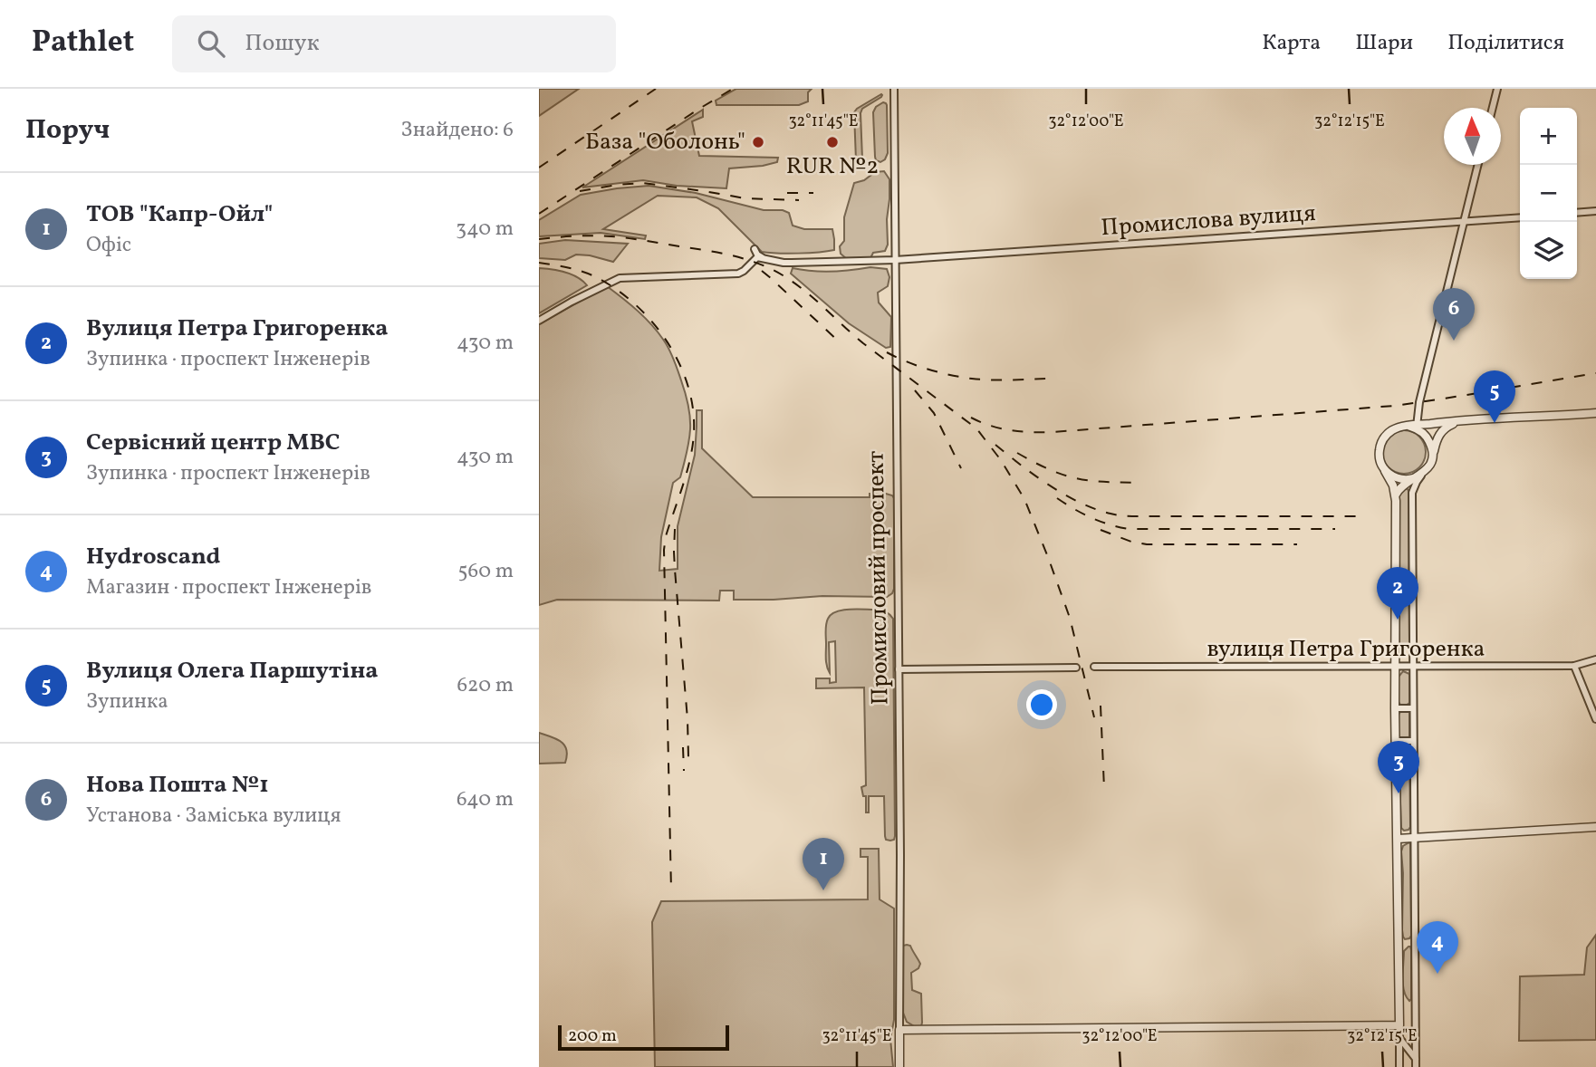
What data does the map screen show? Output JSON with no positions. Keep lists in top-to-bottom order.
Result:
{
  "streets": {
    "street": ["Промислова вулиця", "Промисловий проспект", "вулиця Петра Григоренка"]
  },
  "crossings": [
    ["Промислова вулиця", "Промисловий проспект"]
  ],
  "places": ["База \"Оболонь\"", "RUR №2"],
  "scale_bar": "200 m",
  "north": "top",
  "page": {
    "header": "Pathlet",
    "search": "Пошук",
    "nav": ["Карта", "Шари", "Поділитися"],
    "heading": ["Поруч", "Знайдено: 6"],
    "map_buttons": ["+", "−"],
    "list": [
      {
        "mark": "1",
        "name": "ТОВ \"Капр-Ойл\"",
        "note": "Офіс",
        "value": "340 m"
      },
      {
        "mark": "2",
        "name": "Вулиця Петра Григоренка",
        "note": "Зупинка · проспект Інженерів",
        "value": "430 m"
      },
      {
        "mark": "3",
        "name": "Сервісний центр МВС",
        "note": "Зупинка · проспект Інженерів",
        "value": "430 m"
      },
      {
        "mark": "4",
        "name": "Hydroscand",
        "note": "Магазин · проспект Інженерів",
        "value": "560 m"
      },
      {
        "mark": "5",
        "name": "Вулиця Олега Паршутіна",
        "note": "Зупинка",
        "value": "620 m"
      },
      {
        "mark": "6",
        "name": "Нова Пошта №1",
        "note": "Установа · Заміська вулиця",
        "value": "640 m"
      }
    ],
    "pins": [
      "6",
      "5",
      "2",
      "3",
      "1",
      "4"
    ],
    "scale": "200 m"
  },
  "coordinates": ["32°11'45\"E", "32°12'00\"E", "32°12'15\"E"]
}
